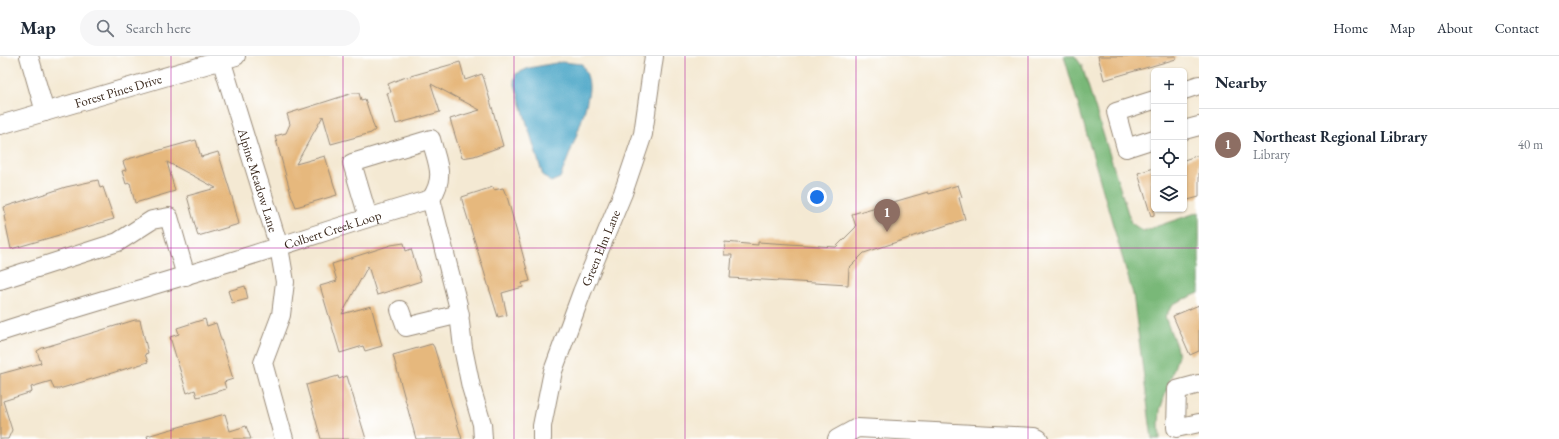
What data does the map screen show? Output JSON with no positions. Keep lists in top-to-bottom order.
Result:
{
  "streets": {
    "street": [
      "Forest Pines Drive",
      "Alpine Meadow Lane",
      "Colbert Creek Loop",
      "Green Elm Lane"
    ]
  },
  "crossings": [
    ["Forest Pines Drive", "Alpine Meadow Lane"],
    ["Alpine Meadow Lane", "Colbert Creek Loop"]
  ],
  "page": {
    "header": "Map",
    "search": "Search here",
    "nav": [
      "Home",
      "Map",
      "About",
      "Contact"
    ],
    "heading": "Nearby",
    "map_buttons": ["+", "−"],
    "list": [
      {
        "mark": "1",
        "name": "Northeast Regional Library",
        "note": "Library",
        "value": "40 m"
      }
    ],
    "pins": "1"
  }
}
